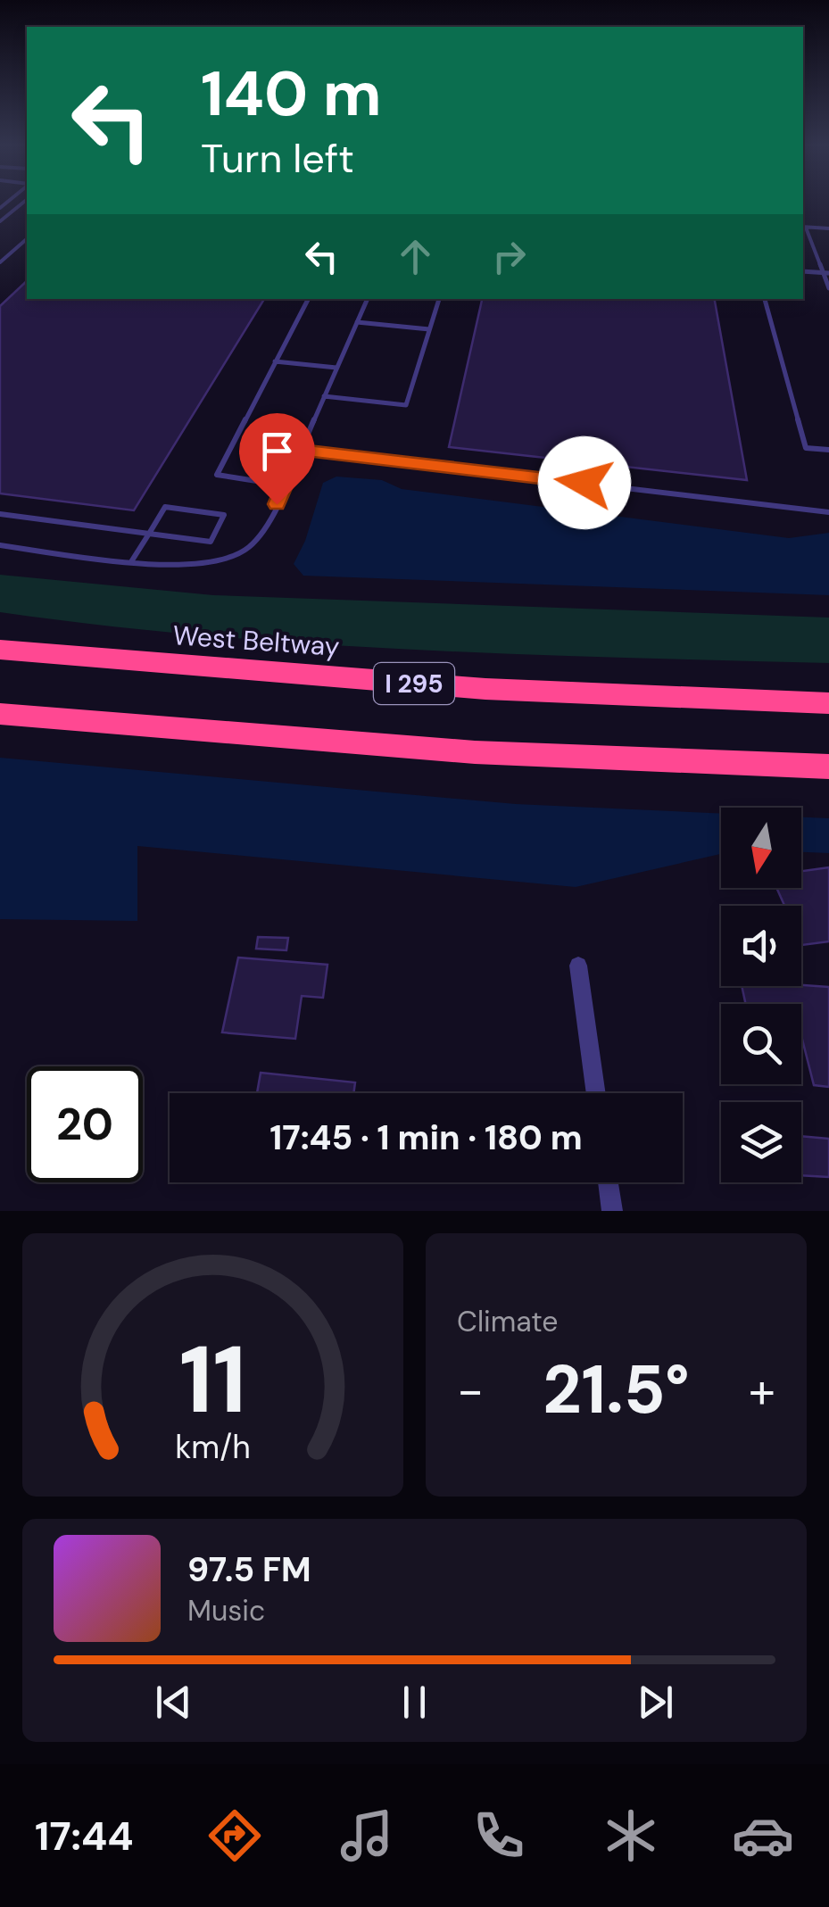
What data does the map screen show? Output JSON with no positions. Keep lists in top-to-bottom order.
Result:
{
  "streets": {
    "highway": ["West Beltway", "I 295"]
  },
  "north": "bottom",
  "page": {
    "turn": ["140 m", "Turn left"],
    "limit": "20",
    "trip": "17:45 · 1 min · 180 m",
    "tile": "Climate",
    "heat": ["−", "21.5°", "+"],
    "song": ["97.5 FM", "Music"],
    "tabs": "17:44",
    "gauge": ["11", "km/h"]
  }
}
